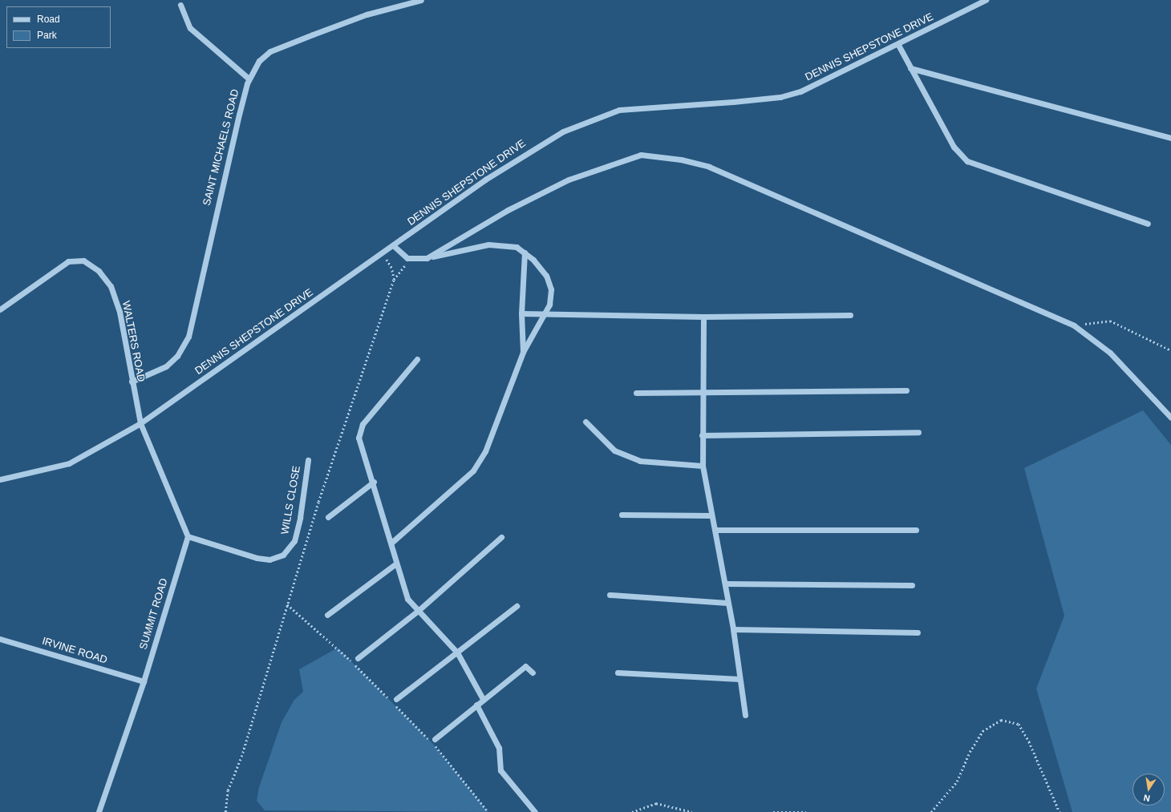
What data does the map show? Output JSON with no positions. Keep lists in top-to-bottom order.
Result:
{
  "streets": {
    "street": [
      "DENNIS SHEPSTONE DRIVE",
      "SAINT MICHAELS ROAD",
      "WALTERS ROAD",
      "WILLS CLOSE",
      "SUMMIT ROAD",
      "IRVINE ROAD"
    ]
  },
  "crossings": [
    ["DENNIS SHEPSTONE DRIVE", "WALTERS ROAD"],
    ["SAINT MICHAELS ROAD", "WALTERS ROAD"],
    ["WILLS CLOSE", "SUMMIT ROAD"],
    ["SUMMIT ROAD", "IRVINE ROAD"]
  ],
  "legend": ["Road", "Park"],
  "north": "bottom"
}
